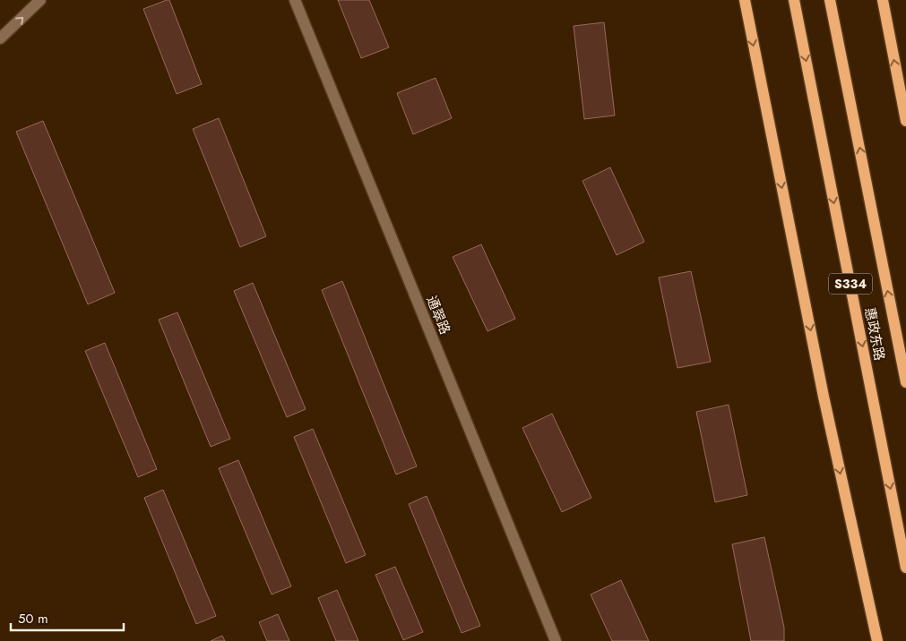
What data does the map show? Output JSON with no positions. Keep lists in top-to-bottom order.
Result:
{
  "streets": {
    "main road": ["S334", "惠政东路"],
    "street": ["通翠路"]
  },
  "scale_bar": "50 m"
}
